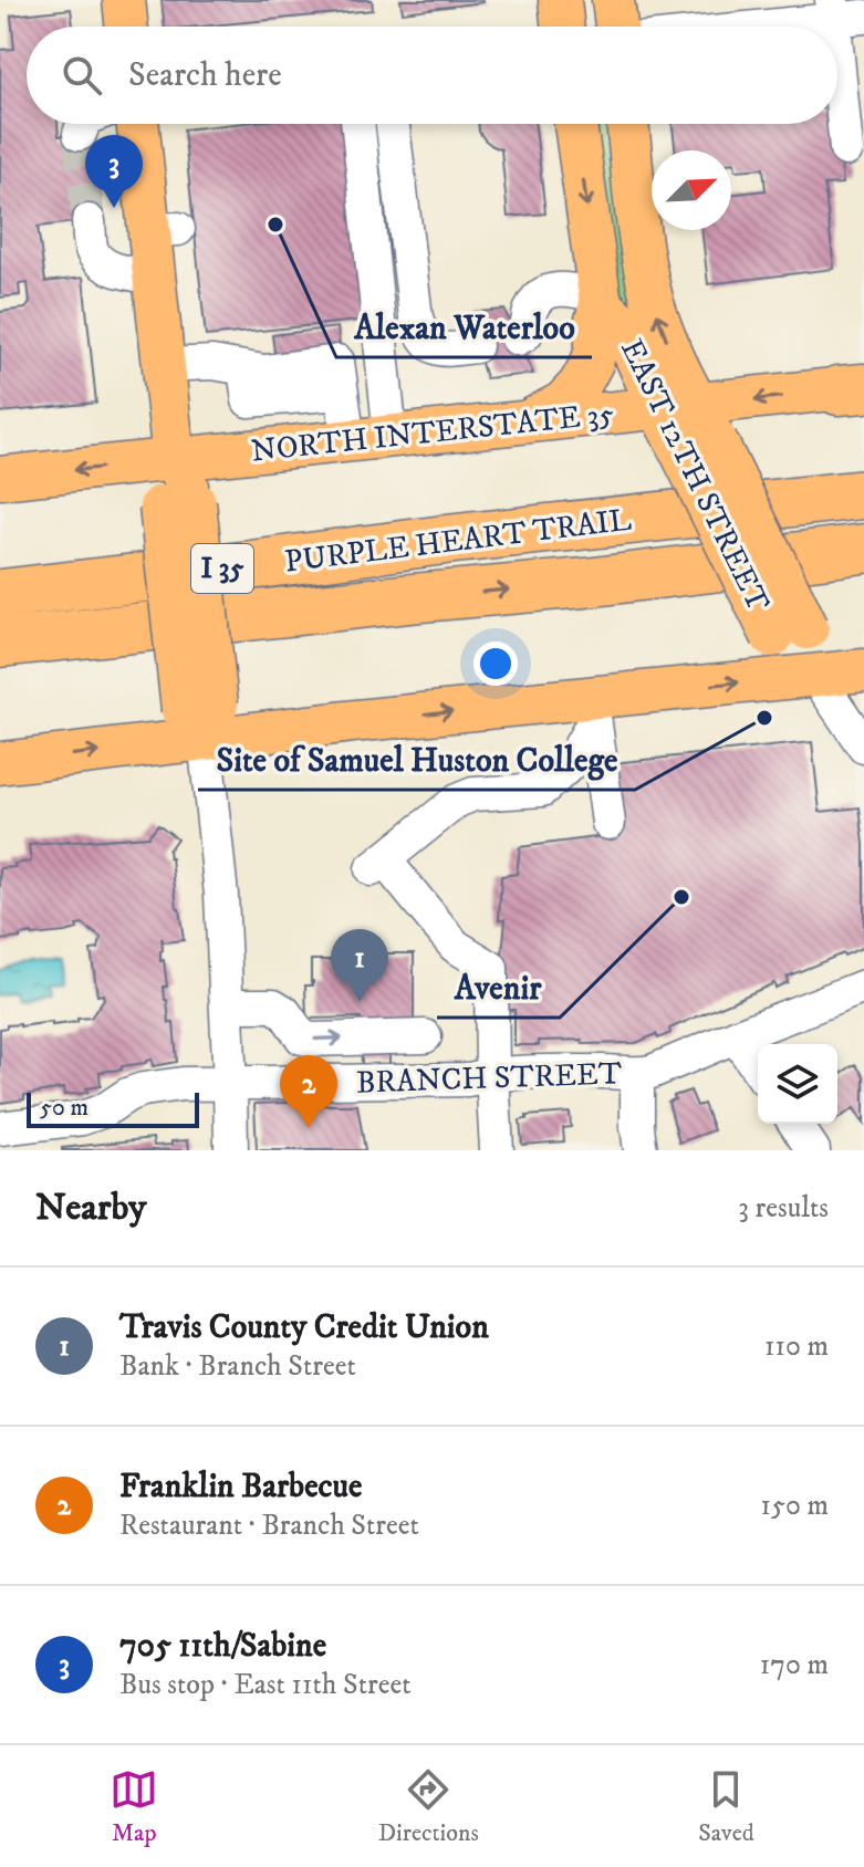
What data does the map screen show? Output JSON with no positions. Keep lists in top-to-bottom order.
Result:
{
  "streets": {
    "highway": ["PURPLE HEART TRAIL", "I 35"],
    "main road": ["NORTH INTERSTATE 35", "EAST 12TH STREET"],
    "street": ["BRANCH STREET"]
  },
  "crossings": [
    ["NORTH INTERSTATE 35", "EAST 12TH STREET"]
  ],
  "places": ["Alexan Waterloo", "Site of Samuel Huston College", "Avenir"],
  "scale_bar": "50 m",
  "north": "top right",
  "page": {
    "search": "Search here",
    "pins": ["3", "1", "2"],
    "scale": "50 m",
    "heading": ["Nearby", "3 results"],
    "list": [
      {
        "mark": "1",
        "name": "Travis County Credit Union",
        "note": "Bank · Branch Street",
        "value": "110 m"
      },
      {
        "mark": "2",
        "name": "Franklin Barbecue",
        "note": "Restaurant · Branch Street",
        "value": "150 m"
      },
      {
        "mark": "3",
        "name": "705 11th/Sabine",
        "note": "Bus stop · East 11th Street",
        "value": "170 m"
      }
    ],
    "nav": ["Map", "Directions", "Saved"]
  }
}
